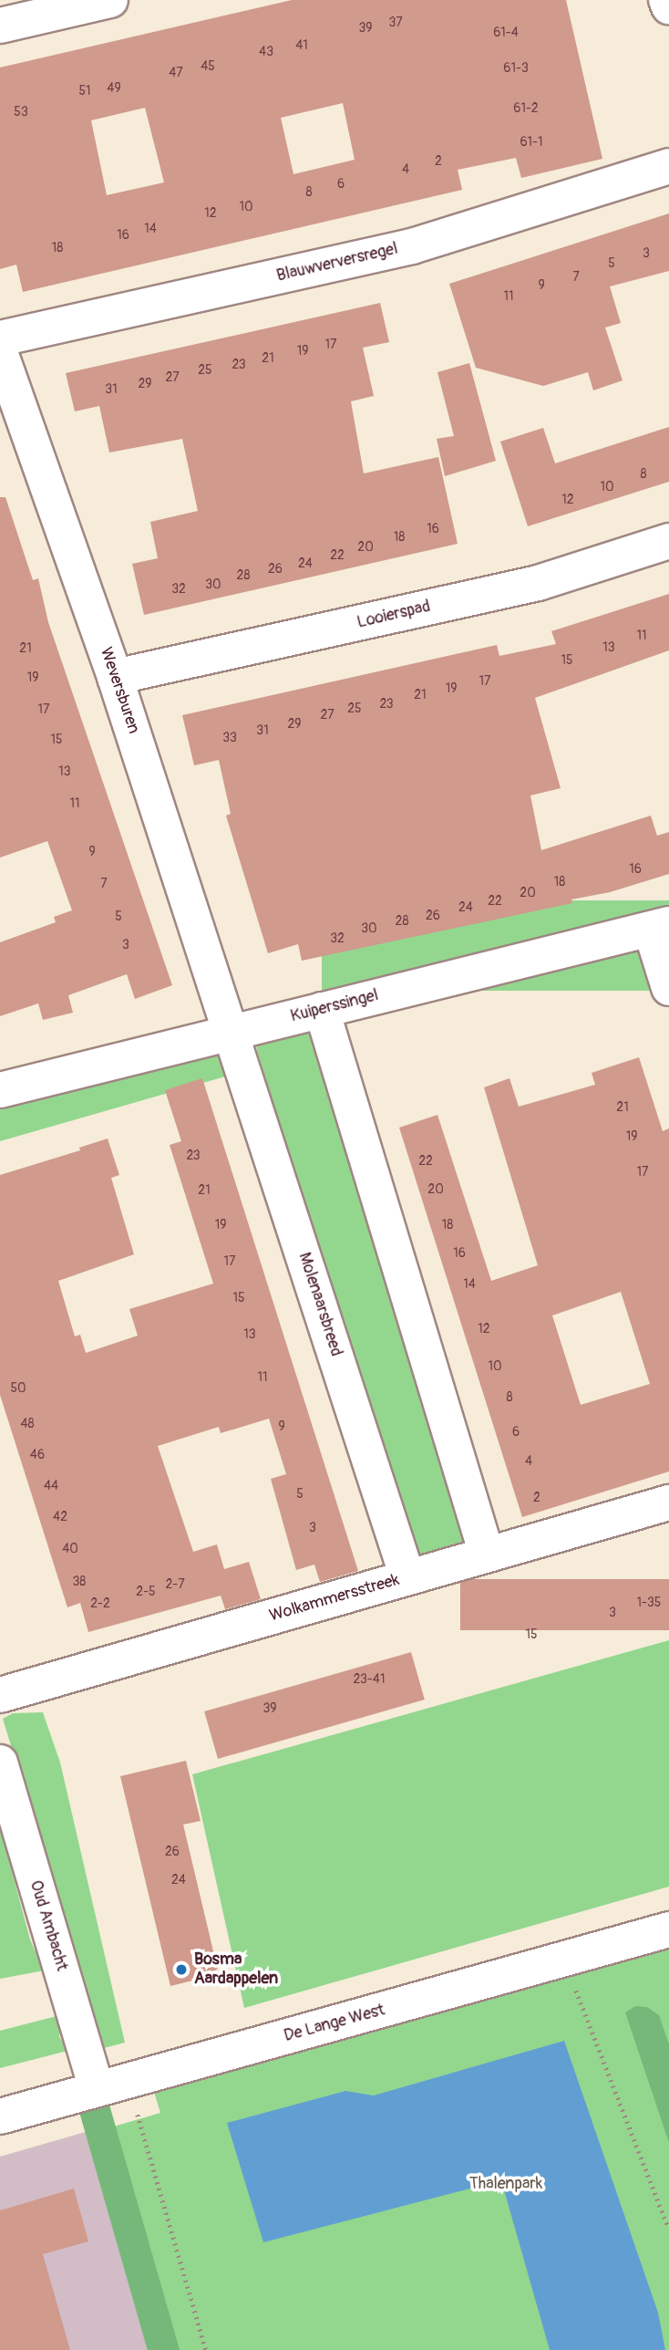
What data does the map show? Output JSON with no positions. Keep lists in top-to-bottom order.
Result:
{
  "streets": {
    "street": [
      "Blauwverversregel",
      "Looierspad",
      "Weversburen",
      "Kuiperssingel",
      "Molenaarsbreed",
      "Wolkammersstreek",
      "Oud Ambacht",
      "De Lange West"
    ]
  },
  "crossings": [
    ["Looierspad", "Weversburen"],
    ["Weversburen", "Kuiperssingel"],
    ["Weversburen", "Molenaarsbreed"],
    ["Kuiperssingel", "Molenaarsbreed"],
    ["Molenaarsbreed", "Wolkammersstreek"],
    ["Oud Ambacht", "De Lange West"]
  ],
  "parks": ["Thalenpark"],
  "places": ["Bosma Aardappelen"],
  "house_numbers": [
    "37",
    "39",
    "61-4",
    "41",
    "43",
    "45",
    "61-3",
    "47",
    "49",
    "51",
    "61-2",
    "53",
    "61-1",
    "2",
    "4",
    "6",
    "8",
    "10",
    "12",
    "14",
    "16",
    "18",
    "3",
    "5",
    "7",
    "9",
    "11",
    "17",
    "19",
    "21",
    "23",
    "25",
    "27",
    "29",
    "31",
    "8",
    "10",
    "12",
    "16",
    "18",
    "20",
    "22",
    "24",
    "26",
    "28",
    "30",
    "32",
    "11",
    "13",
    "21",
    "15",
    "19",
    "17",
    "19",
    "21",
    "23",
    "25",
    "17",
    "27",
    "29",
    "31",
    "33",
    "15",
    "13",
    "11",
    "9",
    "16",
    "18",
    "7",
    "20",
    "22",
    "24",
    "26",
    "5",
    "28",
    "30",
    "32",
    "3",
    "21",
    "19",
    "23",
    "22",
    "17",
    "20",
    "21",
    "19",
    "18",
    "16",
    "17",
    "14",
    "15",
    "12",
    "13",
    "10",
    "11",
    "50",
    "8",
    "48",
    "9",
    "6",
    "46",
    "4",
    "44",
    "5",
    "2",
    "42",
    "3",
    "40",
    "38",
    "2-7",
    "2-5",
    "1-35",
    "2-2",
    "3",
    "15",
    "23-41",
    "39",
    "26",
    "24"
  ]
}
